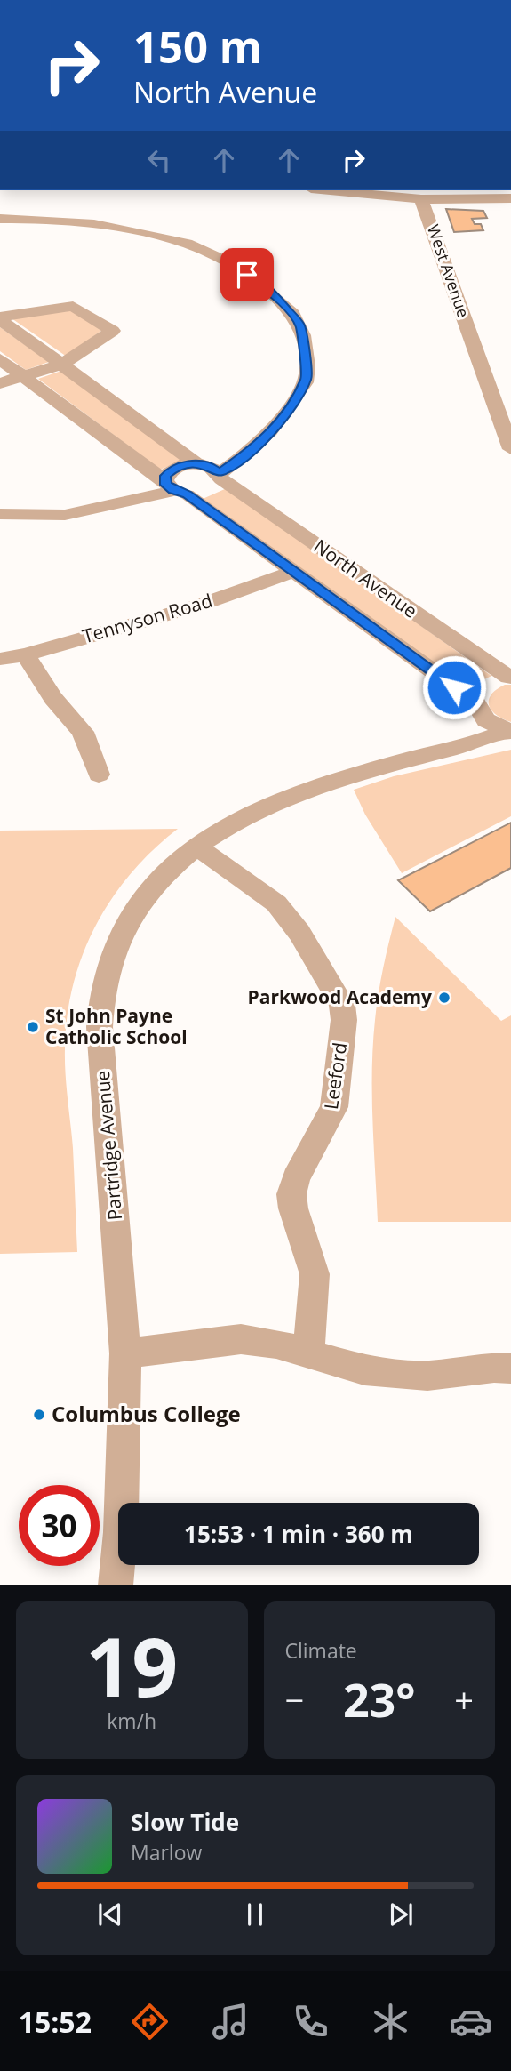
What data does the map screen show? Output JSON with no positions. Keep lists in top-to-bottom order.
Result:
{
  "streets": {
    "street": [
      "West Avenue",
      "North Avenue",
      "Tennyson Road",
      "Leeford",
      "Partridge Avenue"
    ]
  },
  "crossings": [
    ["North Avenue", "Tennyson Road"],
    ["North Avenue", "Partridge Avenue"],
    ["Leeford", "Partridge Avenue"]
  ],
  "places": ["Parkwood Academy", "St John Payne Catholic School", "Columbus College"],
  "page": {
    "turn": ["150 m", "North Avenue"],
    "limit": "30",
    "trip": "15:53 · 1 min · 360 m",
    "tile": [
      ["19", "km/h"],
      "Climate"
    ],
    "heat": ["−", "23°", "+"],
    "song": ["Slow Tide", "Marlow"],
    "tabs": "15:52"
  }
}
